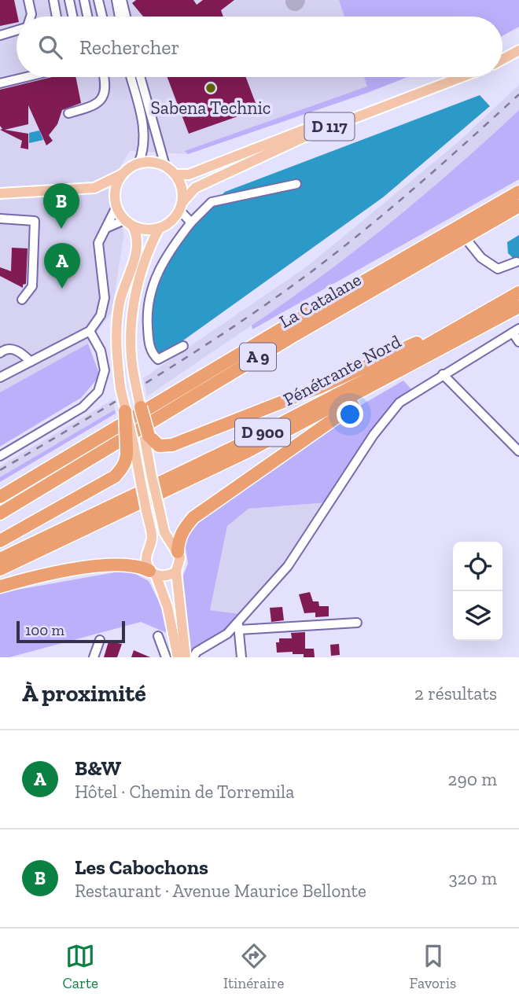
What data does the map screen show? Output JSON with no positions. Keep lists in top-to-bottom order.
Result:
{
  "streets": {
    "highway": [
      "La Catalane",
      "A 9",
      "Pénétrante Nord",
      "D 900"
    ],
    "main road": ["D 117"]
  },
  "places": ["Sabena Technic"],
  "scale_bar": "100 m",
  "page": {
    "search": "Rechercher",
    "pins": ["B", "A"],
    "scale": "100 m",
    "heading": ["À proximité", "2 résultats"],
    "list": [
      {
        "mark": "A",
        "name": "B&W",
        "note": "Hôtel · Chemin de Torremila",
        "value": "290 m"
      },
      {
        "mark": "B",
        "name": "Les Cabochons",
        "note": "Restaurant · Avenue Maurice Bellonte",
        "value": "320 m"
      }
    ],
    "nav": ["Carte", "Itinéraire", "Favoris"]
  }
}
